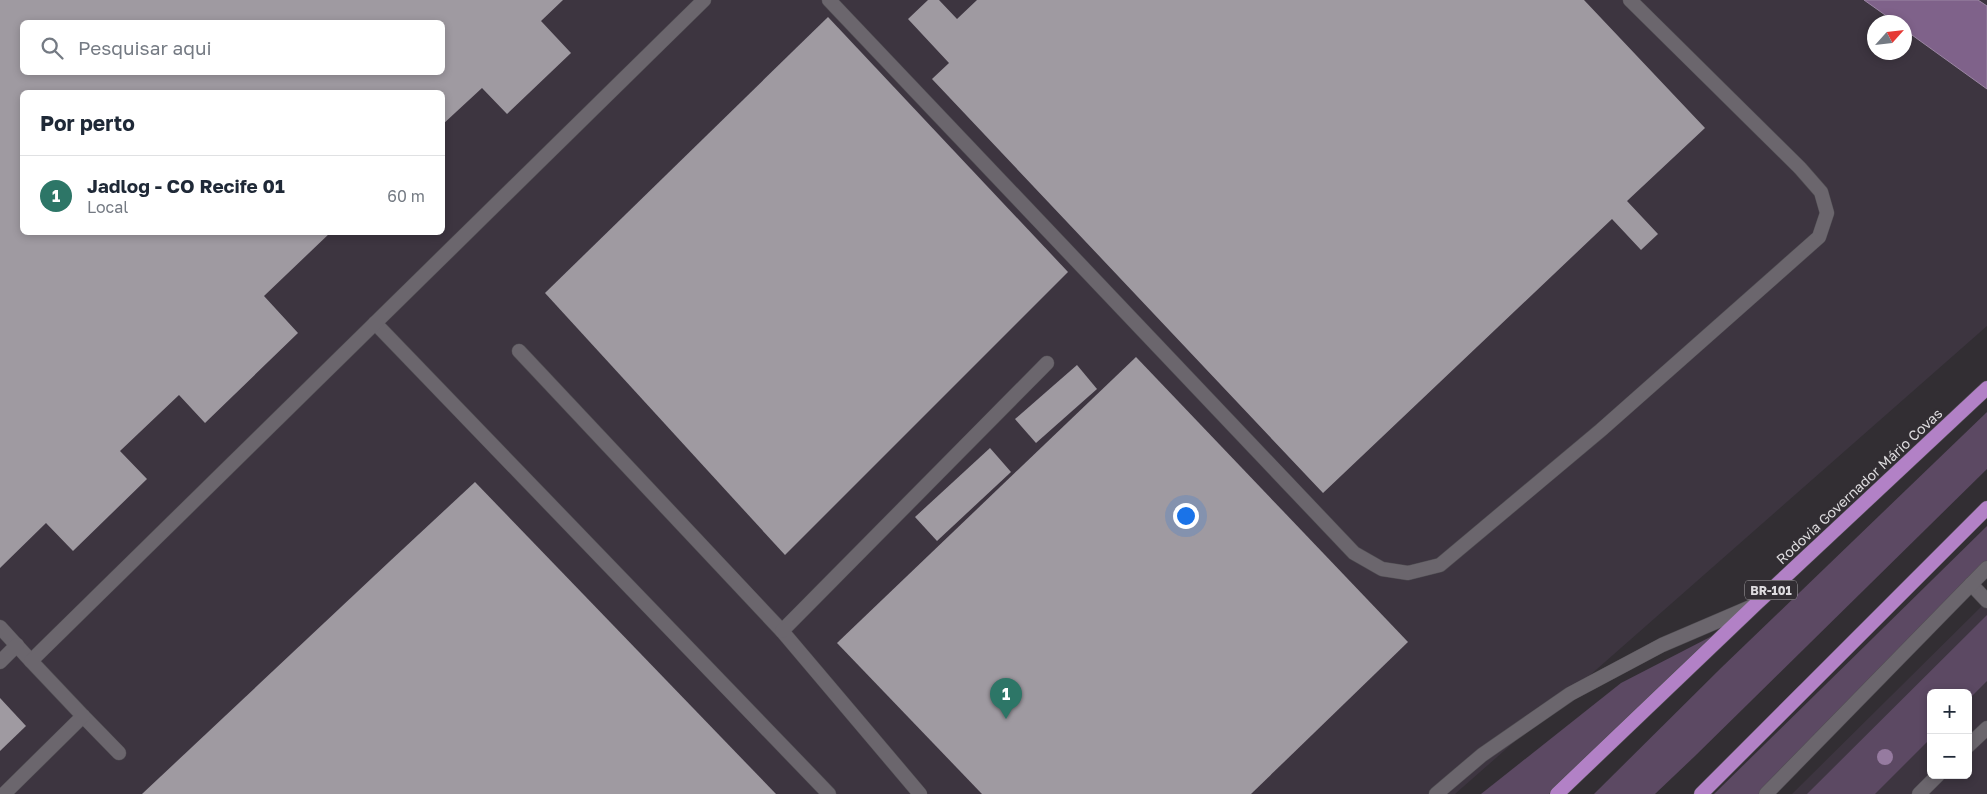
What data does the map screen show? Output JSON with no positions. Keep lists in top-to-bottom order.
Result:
{
  "streets": {
    "highway": ["Rodovia Governador Mário Covas", "BR-101"]
  },
  "north": "top right",
  "page": {
    "search": "Pesquisar aqui",
    "heading": "Por perto",
    "list": [
      {
        "mark": "1",
        "name": "Jadlog - CO Recife 01",
        "note": "Local",
        "value": "60 m"
      }
    ],
    "pins": "1",
    "map_buttons": ["+", "−"]
  }
}
